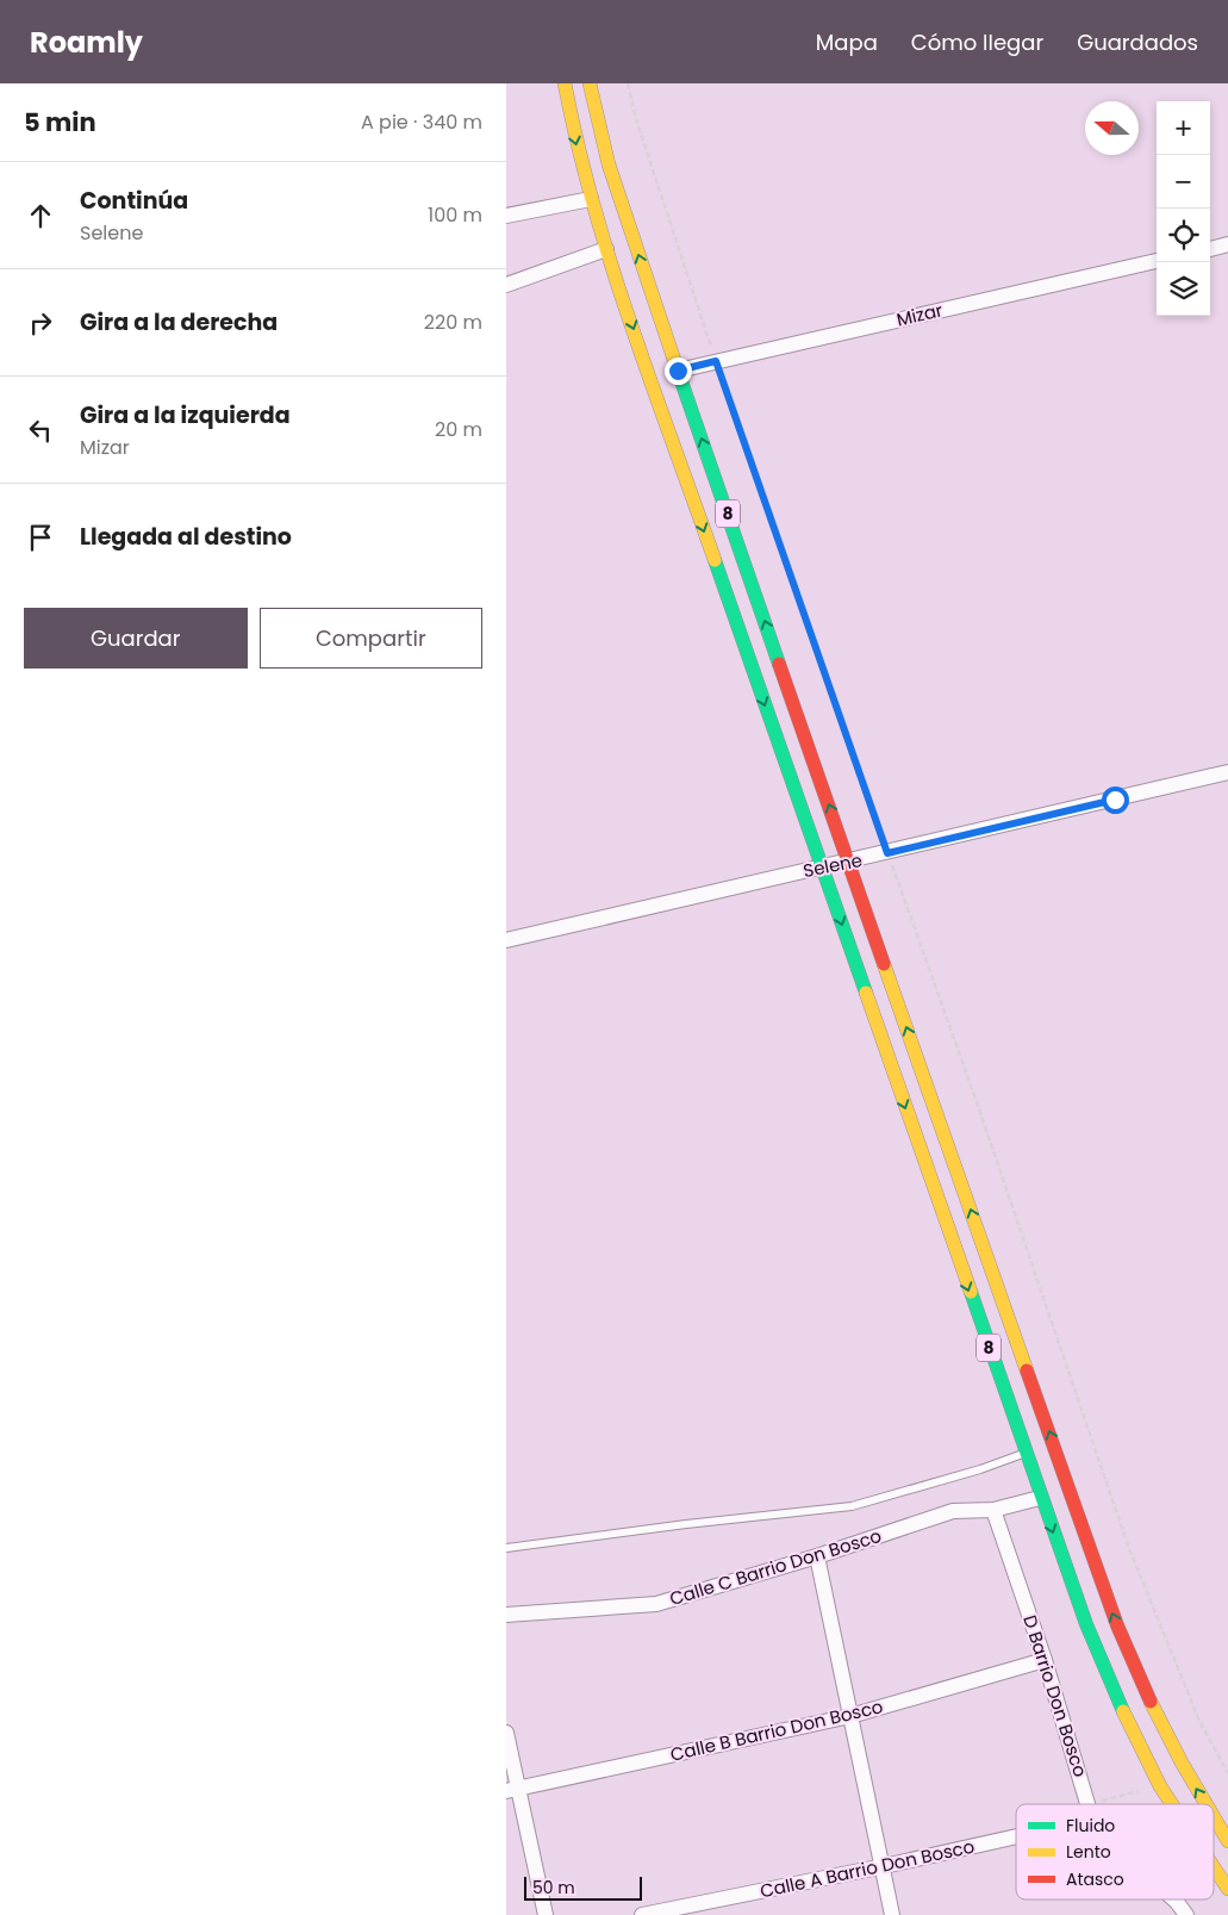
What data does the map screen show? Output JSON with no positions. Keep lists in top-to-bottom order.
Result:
{
  "streets": {
    "highway": ["8"],
    "street": [
      "Mizar",
      "Selene",
      "Calle C Barrio Don Bosco",
      "D Barrio Don Bosco",
      "Calle B Barrio Don Bosco",
      "Calle A Barrio Don Bosco"
    ]
  },
  "crossings": [
    ["Mizar", "8"],
    ["8", "Selene"],
    ["8", "Calle C Barrio Don Bosco"],
    ["Calle C Barrio Don Bosco", "D Barrio Don Bosco"],
    ["D Barrio Don Bosco", "Calle B Barrio Don Bosco"]
  ],
  "legend": ["Fluido", "Lento", "Atasco"],
  "scale_bar": "50 m",
  "north": "left",
  "page": {
    "header": "Roamly",
    "nav": ["Mapa", "Cómo llegar", "Guardados"],
    "heading": ["5 min", "A pie · 340 m"],
    "map_buttons": ["+", "−"],
    "list": [
      ["Continúa", "Selene", "100 m"],
      ["Gira a la derecha", "220 m"],
      ["Gira a la izquierda", "Mizar", "20 m"],
      "Llegada al destino"
    ],
    "buttons": ["Guardar", "Compartir"],
    "scale": "50 m"
  }
}
